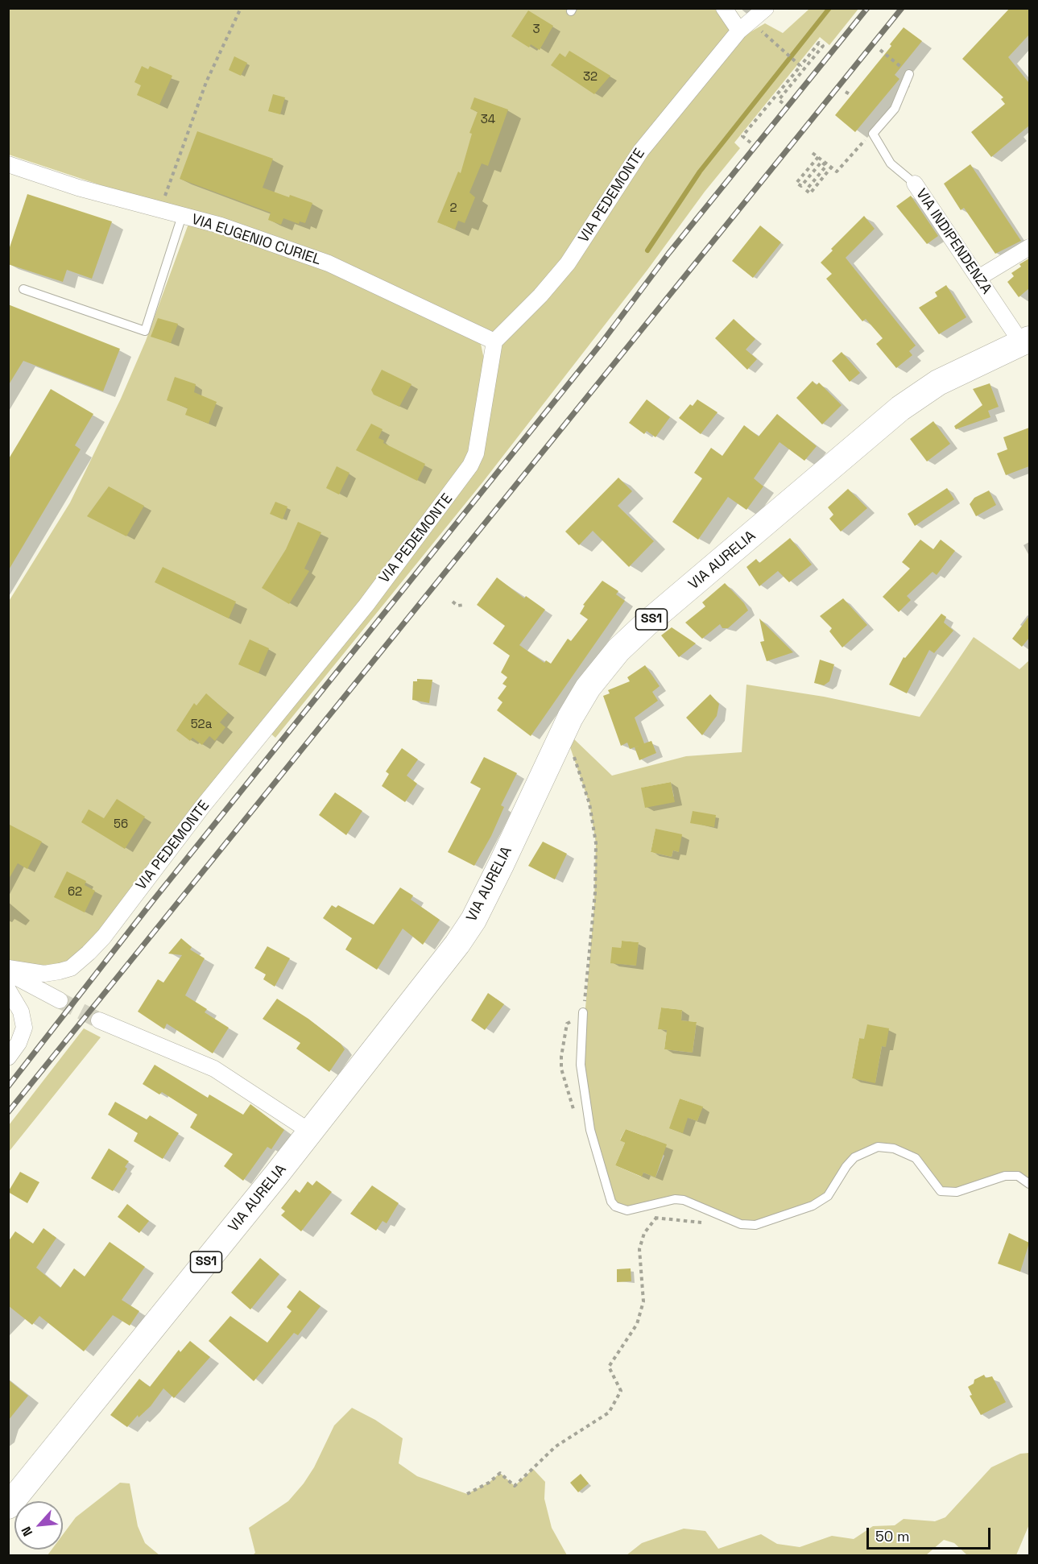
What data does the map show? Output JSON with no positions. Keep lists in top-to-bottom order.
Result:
{
  "streets": {
    "main road": ["VIA AURELIA", "SS1"],
    "street": ["VIA PEDEMONTE", "VIA EUGENIO CURIEL", "VIA INDIPENDENZA"]
  },
  "crossings": [
    ["VIA PEDEMONTE", "VIA EUGENIO CURIEL"],
    ["VIA INDIPENDENZA", "VIA AURELIA"]
  ],
  "house_numbers": [
    "3",
    "32",
    "34",
    "2",
    "52a",
    "56",
    "62"
  ],
  "scale_bar": "50 m",
  "north": "bottom left"
}
